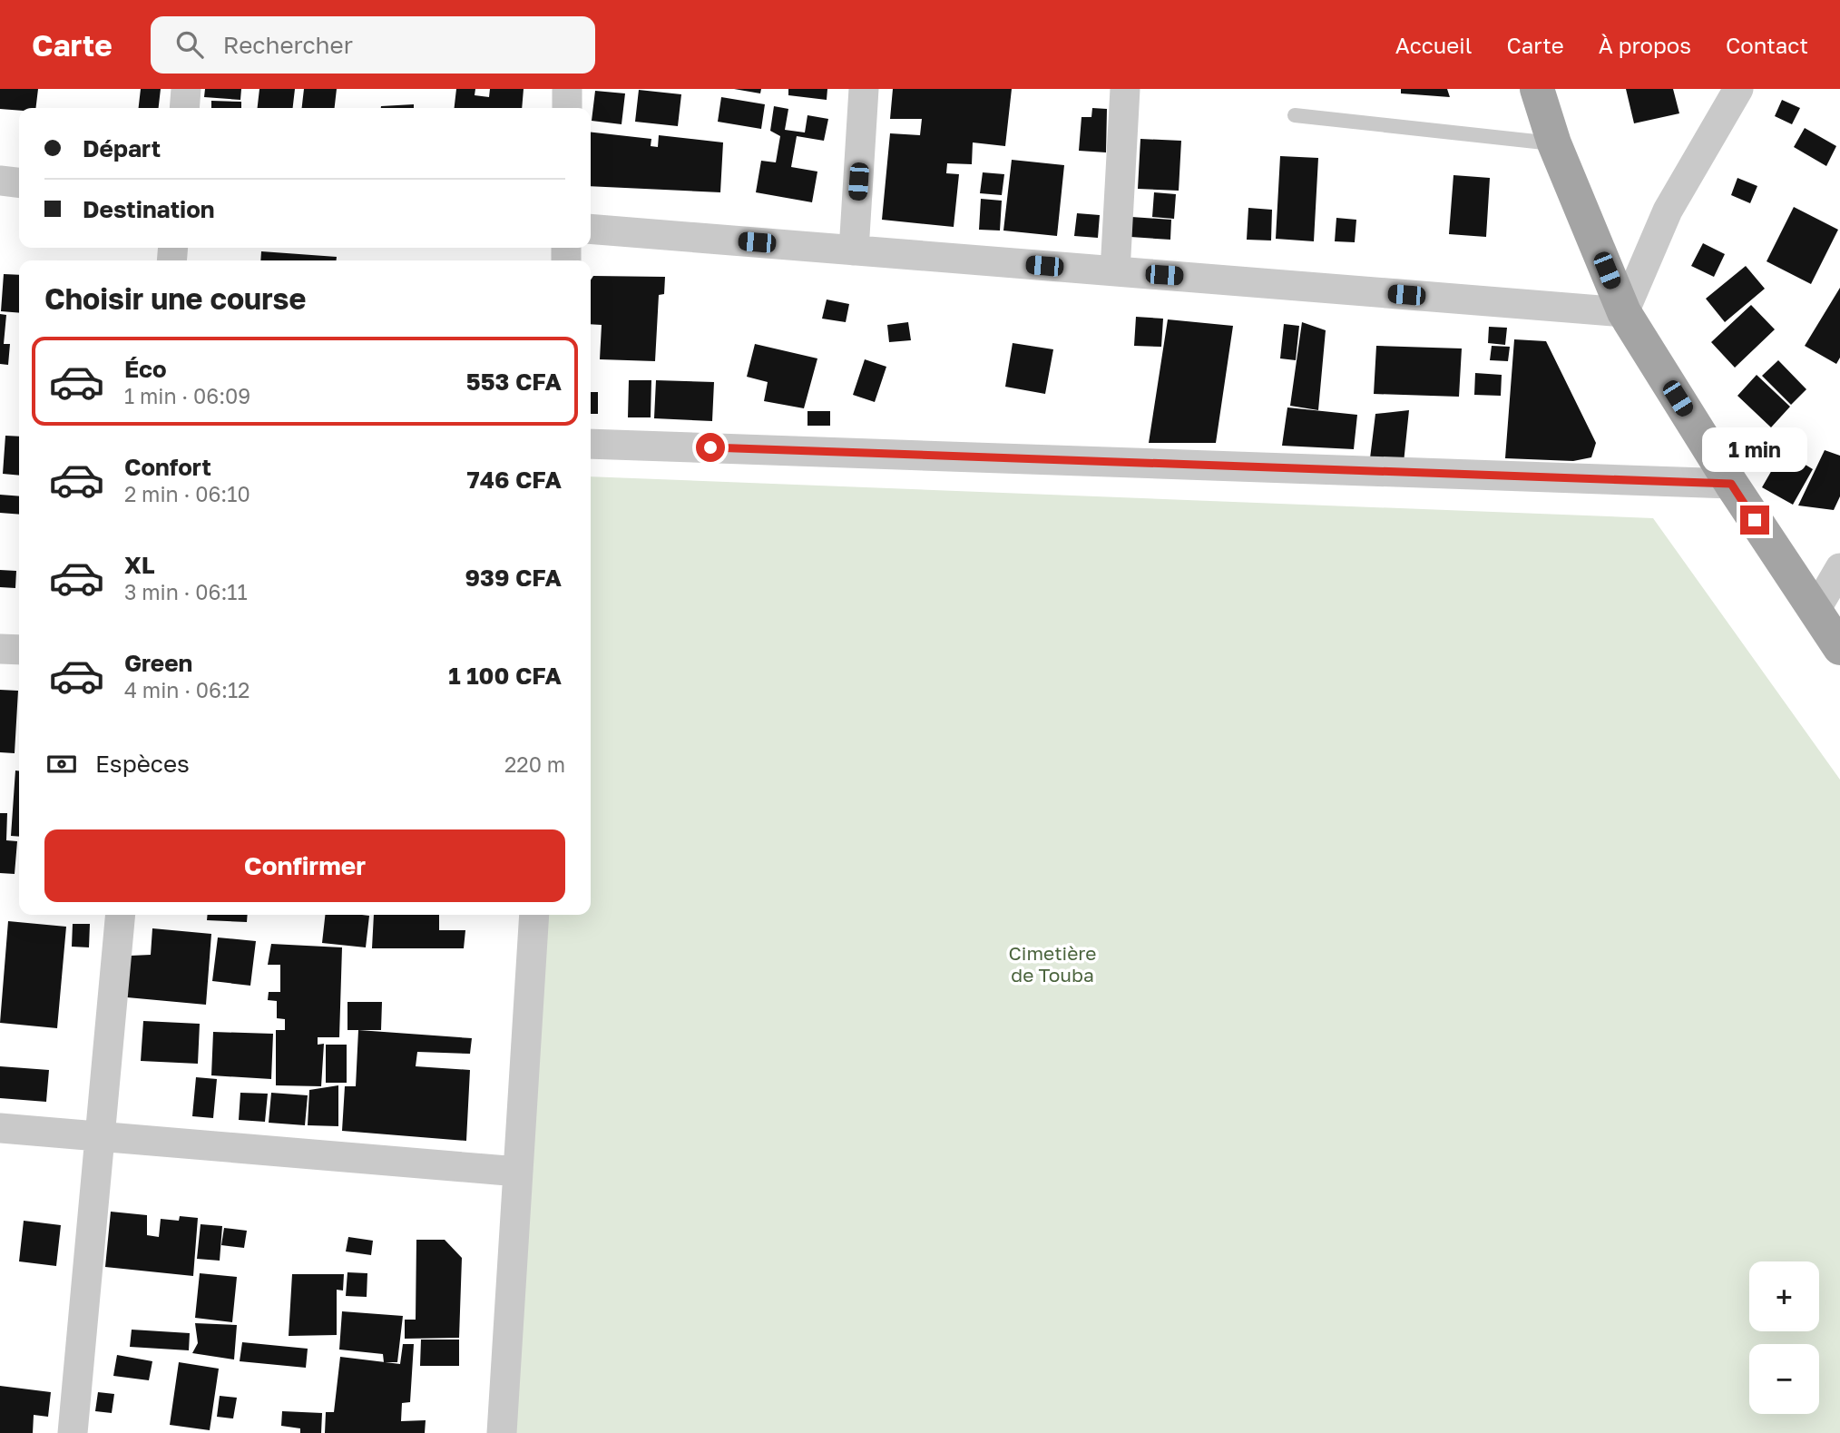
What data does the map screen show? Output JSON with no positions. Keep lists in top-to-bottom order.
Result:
{
  "parks": ["Cimetière de Touba"],
  "page": {
    "header": "Carte",
    "search": "Rechercher",
    "nav": [
      "Accueil",
      "Carte",
      "À propos",
      "Contact"
    ],
    "banner": ["Départ", "Destination"],
    "heading": "Choisir une course",
    "list": [
      {
        "name": "Éco",
        "note": "1 min · 06:09",
        "value": "553 CFA"
      },
      {
        "name": "Confort",
        "note": "2 min · 06:10",
        "value": "746 CFA"
      },
      {
        "name": "XL",
        "note": "3 min · 06:11",
        "value": "939 CFA"
      },
      {
        "name": "Green",
        "note": "4 min · 06:12",
        "value": "1 100 CFA"
      }
    ],
    "bubble": "1 min",
    "pay": ["Espèces", "220 m"],
    "buttons": "Confirmer",
    "map_buttons": ["+", "−"]
  }
}
